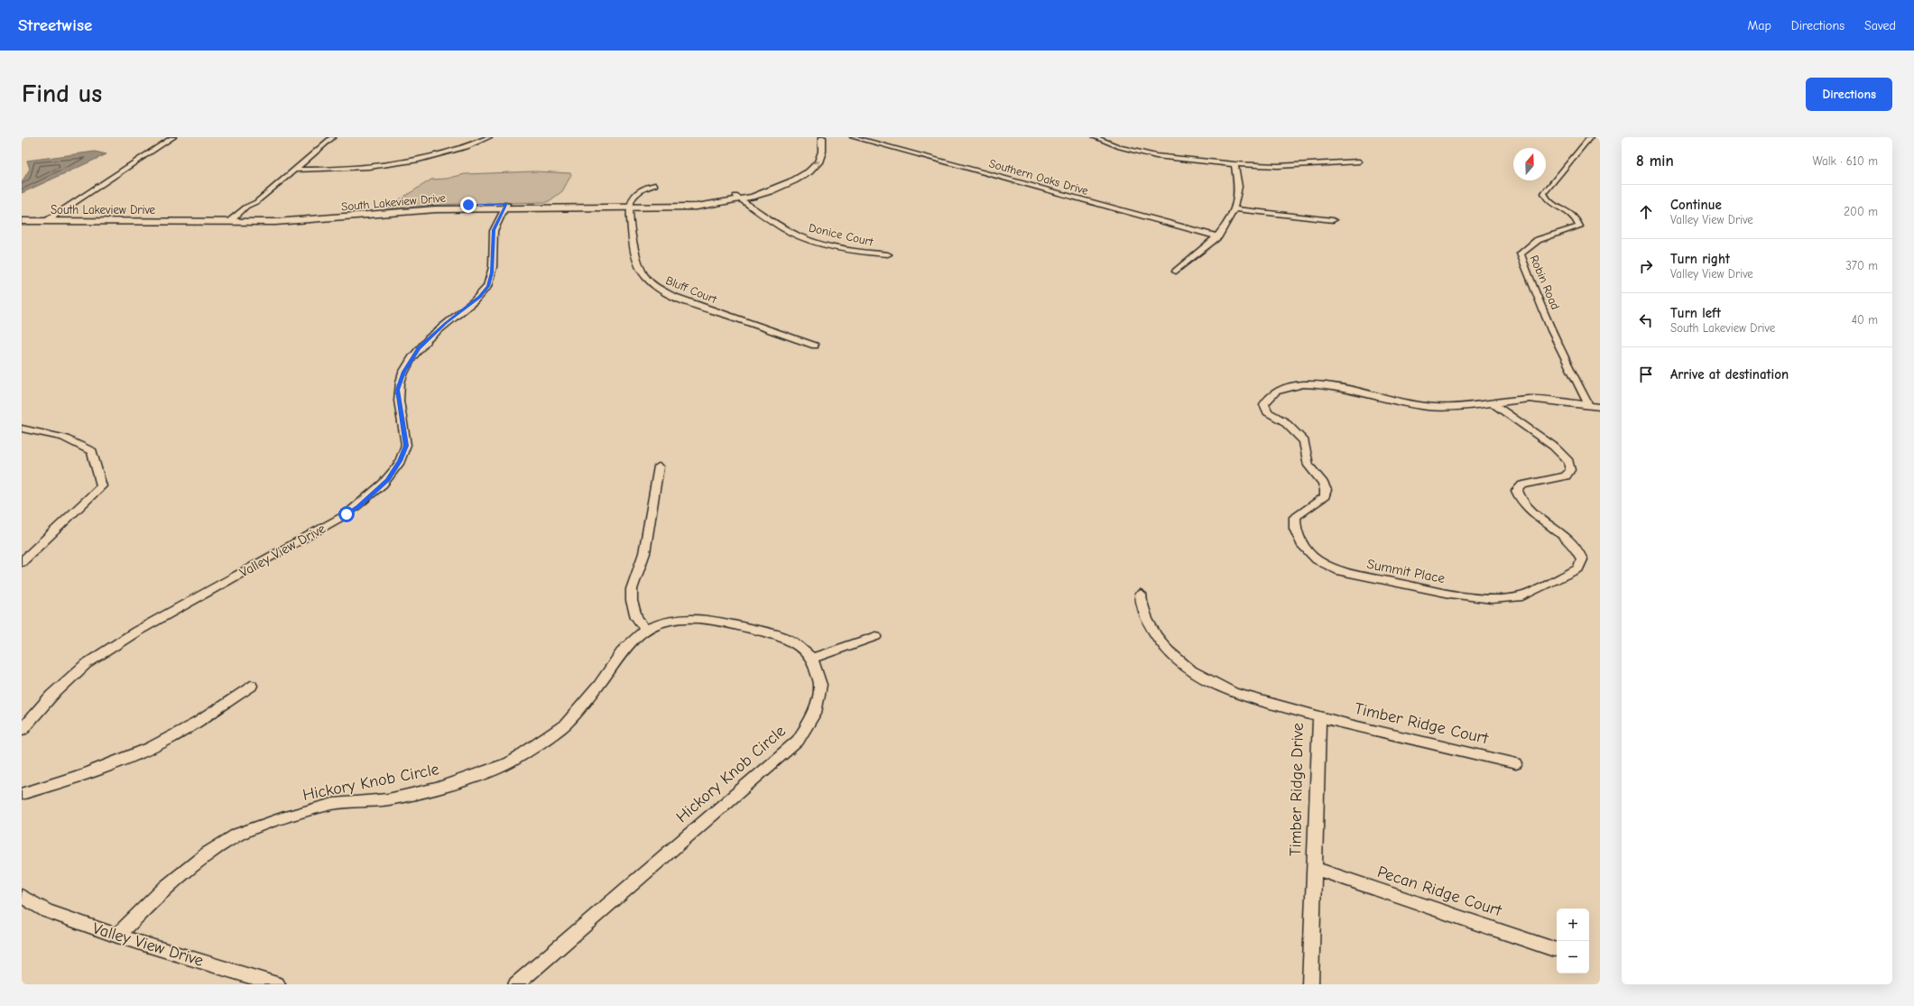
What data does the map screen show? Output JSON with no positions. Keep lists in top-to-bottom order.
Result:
{
  "streets": {
    "street": [
      "Southern Oaks Drive",
      "South Lakeview Drive",
      "Donice Court",
      "Robin Road",
      "Bluff Court",
      "Valley View Drive",
      "Summit Place",
      "Timber Ridge Court",
      "Hickory Knob Circle",
      "Timber Ridge Drive",
      "Pecan Ridge Court"
    ]
  },
  "crossings": [
    ["South Lakeview Drive", "Donice Court"],
    ["South Lakeview Drive", "Bluff Court"],
    ["South Lakeview Drive", "Valley View Drive"],
    ["Valley View Drive", "Hickory Knob Circle"],
    ["Timber Ridge Court", "Timber Ridge Drive"],
    ["Timber Ridge Drive", "Pecan Ridge Court"]
  ],
  "north": "top",
  "page": {
    "header": "Streetwise",
    "nav": ["Map", "Directions", "Saved"],
    "buttons": "Directions",
    "title": "Find us",
    "heading": ["8 min", "Walk · 610 m"],
    "list": [
      ["Continue", "Valley View Drive", "200 m"],
      ["Turn right", "Valley View Drive", "370 m"],
      ["Turn left", "South Lakeview Drive", "40 m"],
      "Arrive at destination"
    ],
    "map_buttons": ["+", "−"]
  }
}
